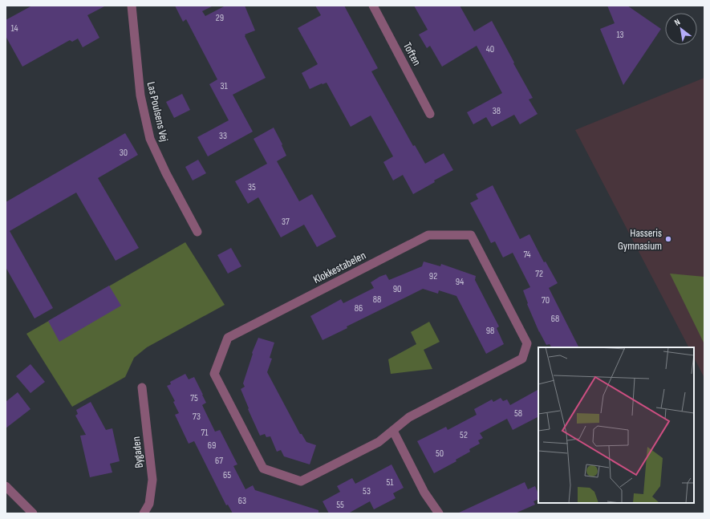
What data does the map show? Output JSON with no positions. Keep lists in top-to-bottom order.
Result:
{
  "streets": {
    "street": [
      "Toften",
      "Las Poulsens Vej",
      "Klokkestabelen",
      "Bygaden"
    ]
  },
  "places": ["Hasseris Gymnasium"],
  "house_numbers": [
    "29",
    "14",
    "13",
    "40",
    "31",
    "38",
    "33",
    "30",
    "35",
    "37",
    "74",
    "72",
    "92",
    "94",
    "90",
    "88",
    "70",
    "86",
    "68",
    "98",
    "75",
    "58",
    "73",
    "71",
    "52",
    "69",
    "50",
    "67",
    "65",
    "51",
    "53",
    "63",
    "55"
  ],
  "north": "top left"
}
